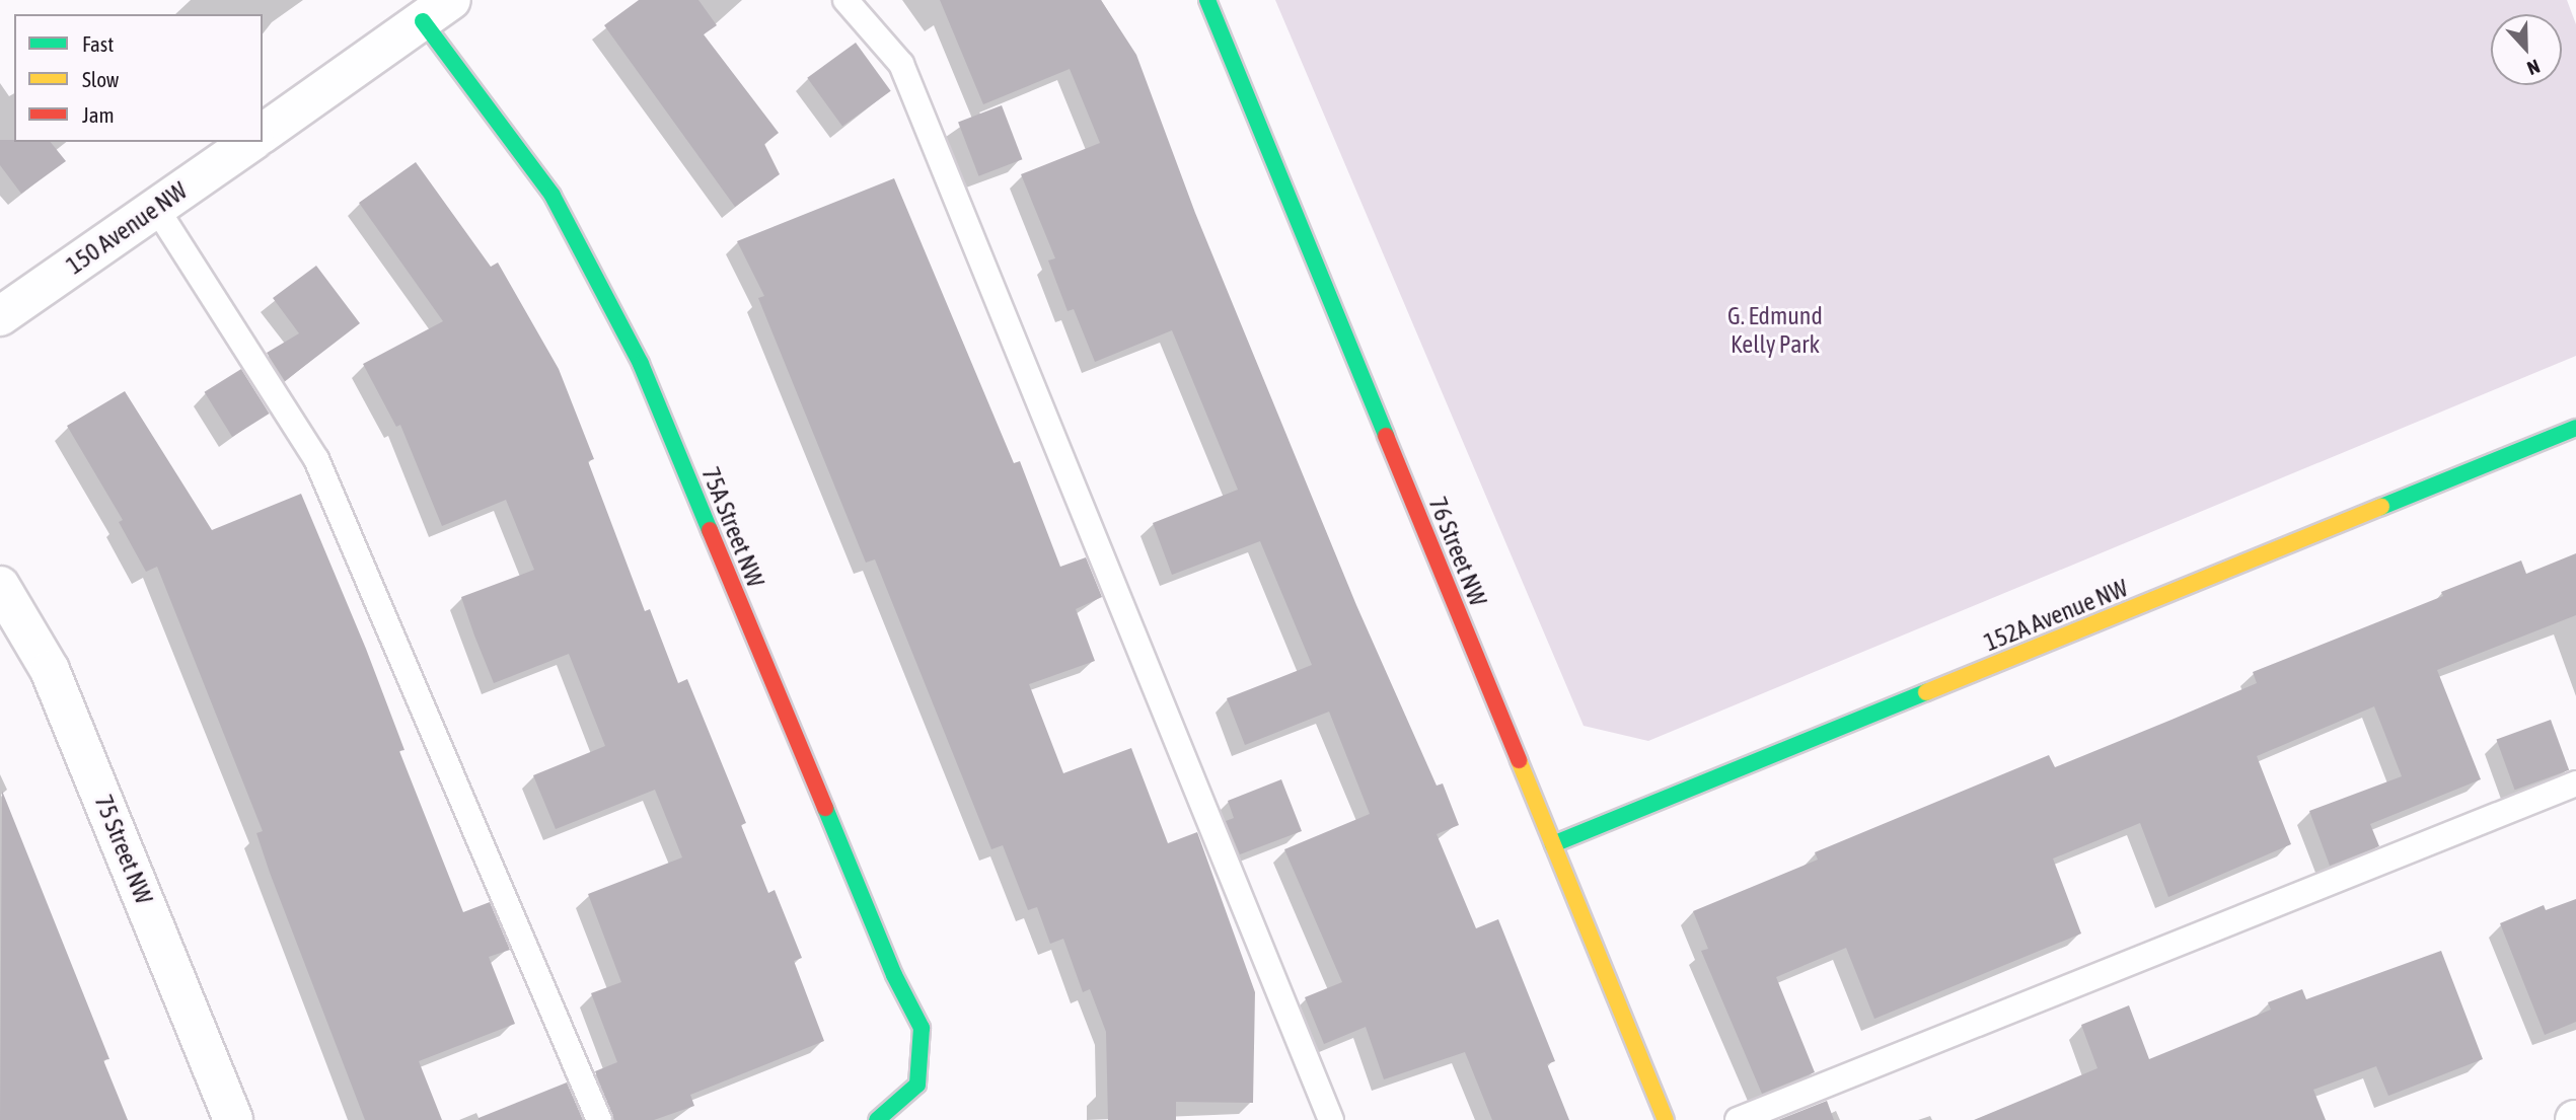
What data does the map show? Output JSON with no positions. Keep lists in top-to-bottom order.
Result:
{
  "streets": {
    "street": [
      "150 Avenue NW",
      "75A Street NW",
      "76 Street NW",
      "152A Avenue NW",
      "75 Street NW"
    ]
  },
  "crossings": [
    ["76 Street NW", "152A Avenue NW"]
  ],
  "parks": ["G. Edmund Kelly Park"],
  "legend": ["Fast", "Slow", "Jam"],
  "north": "bottom"
}
